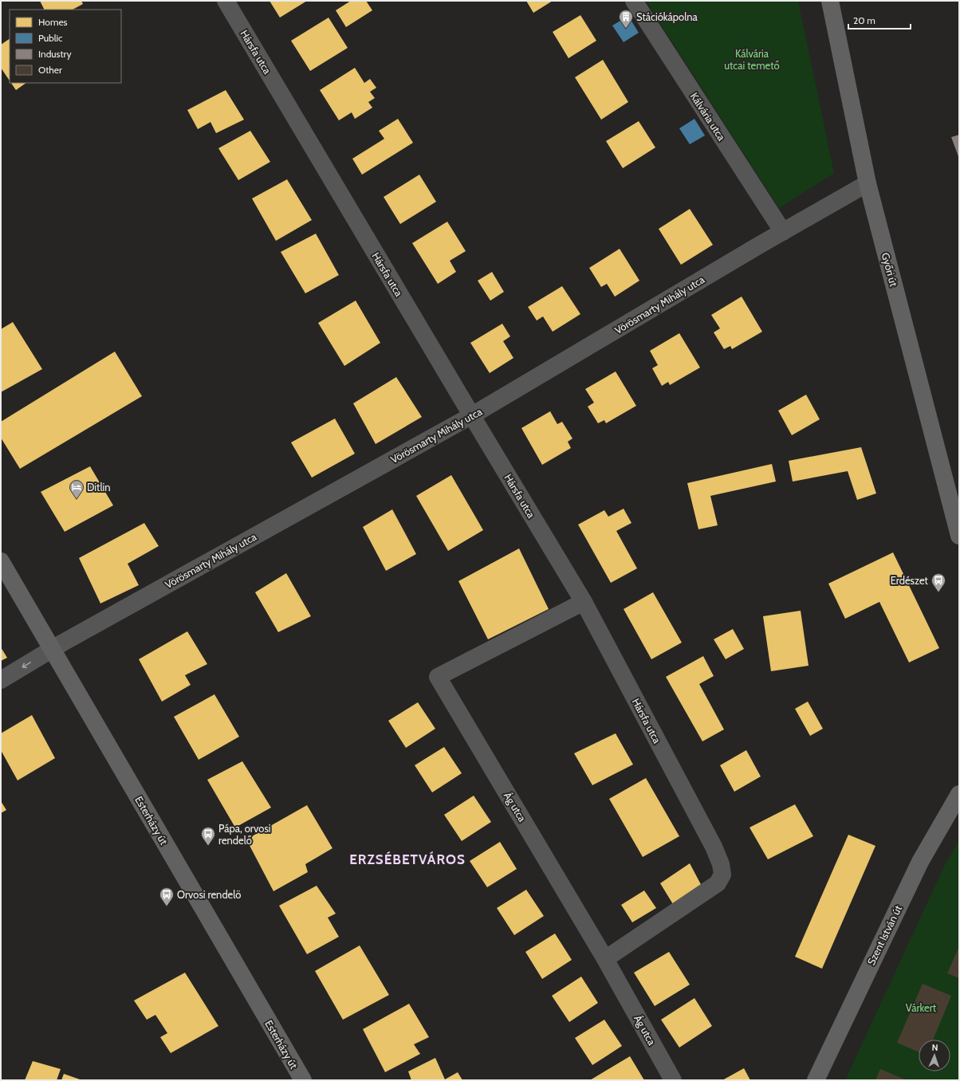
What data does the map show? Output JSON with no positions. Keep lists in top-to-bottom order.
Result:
{
  "streets": {
    "street": [
      "Hársfa utca",
      "Kálvária utca",
      "Győri út",
      "Vörösmarty Mihály utca",
      "Ág utca",
      "Esterházy út",
      "Szent István út"
    ]
  },
  "crossings": [
    ["Hársfa utca", "Vörösmarty Mihály utca"],
    ["Hársfa utca", "Ág utca"],
    ["Kálvária utca", "Vörösmarty Mihály utca"],
    ["Győri út", "Vörösmarty Mihály utca"],
    ["Vörösmarty Mihály utca", "Esterházy út"]
  ],
  "districts": ["ERZSÉBETVÁROS"],
  "parks": ["Kálvária utcai temető", "Várkert"],
  "places": {
    "building": ["Stációkápolna"],
    "hotel": ["Ditlin"],
    "bus stop": ["Erdészet", "Pápa, orvosi rendelő", "Orvosi rendelö"]
  },
  "legend": [
    "Homes",
    "Public",
    "Industry",
    "Other"
  ],
  "scale_bar": "20 m",
  "north": "top"
}
